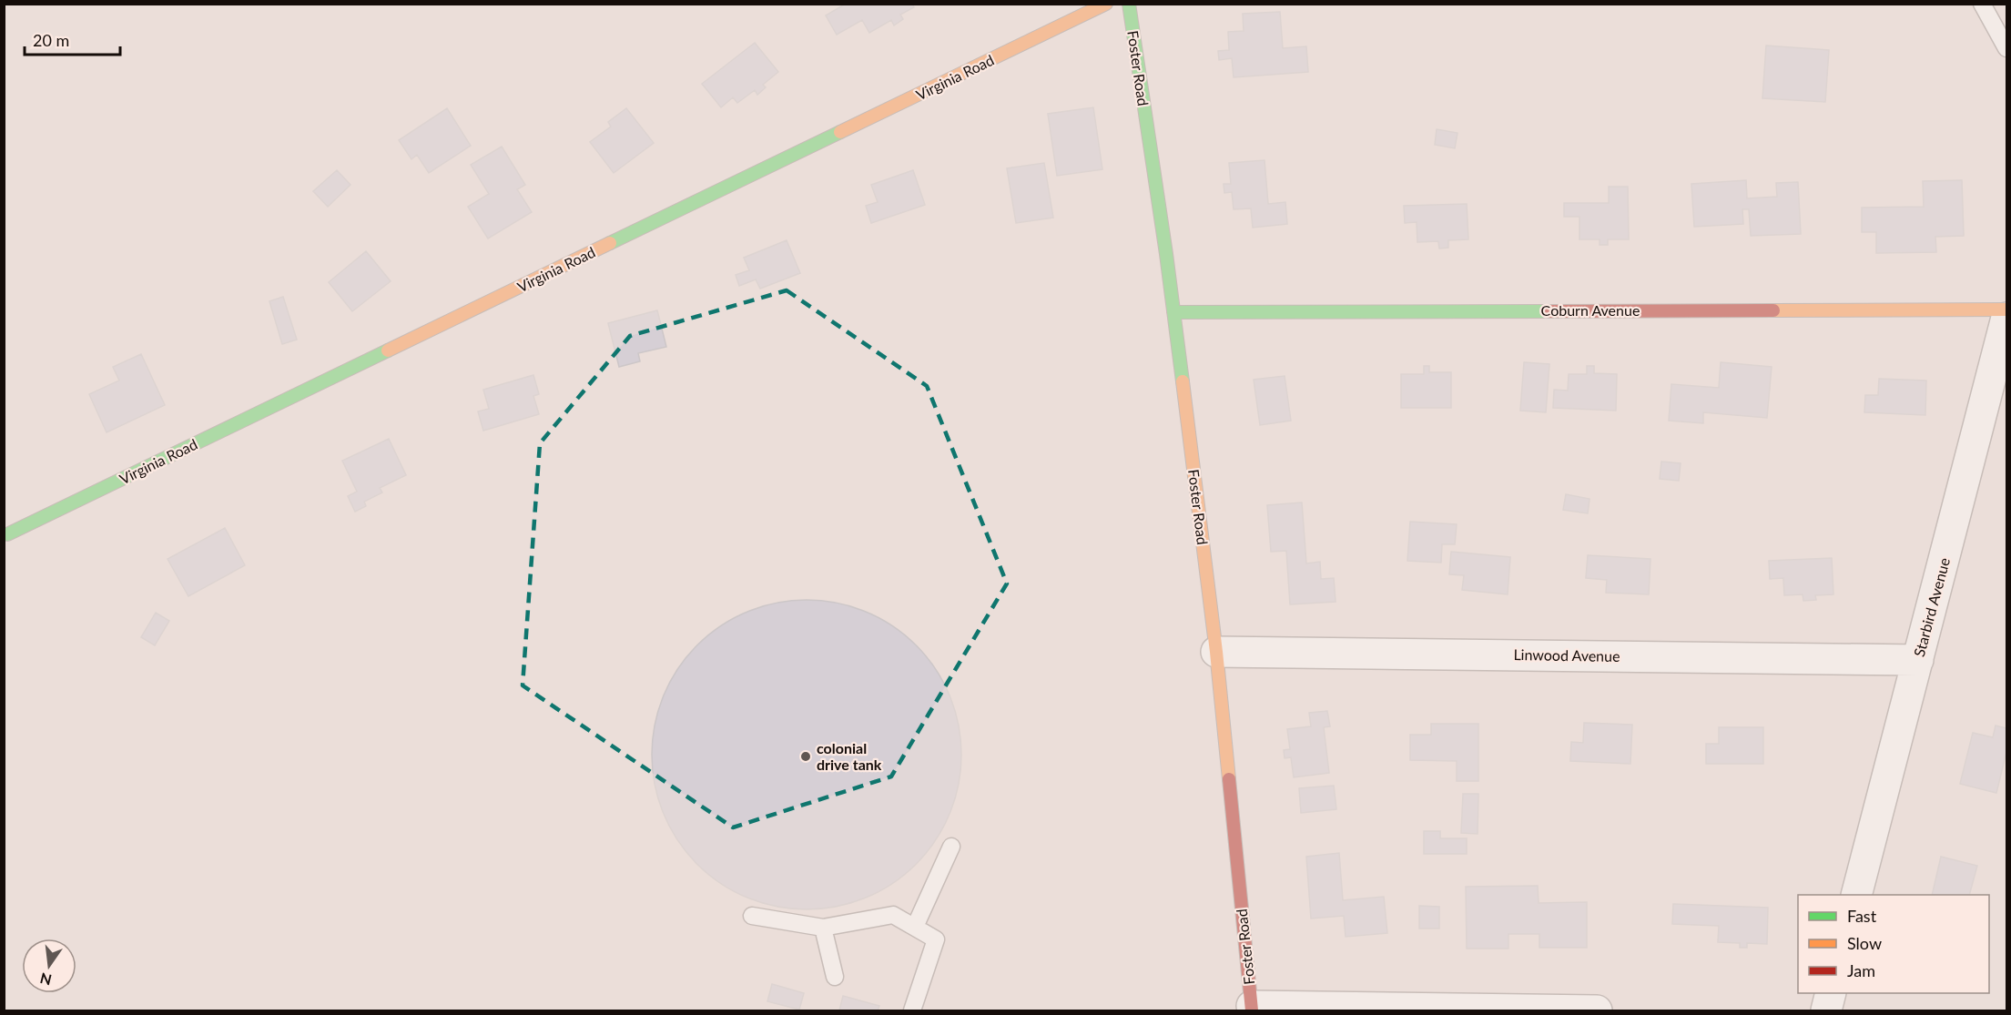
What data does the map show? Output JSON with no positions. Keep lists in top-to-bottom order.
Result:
{
  "streets": {
    "street": [
      "Foster Road",
      "Virginia Road",
      "Coburn Avenue",
      "Starbird Avenue",
      "Linwood Avenue"
    ]
  },
  "crossings": [
    ["Foster Road", "Coburn Avenue"],
    ["Foster Road", "Linwood Avenue"],
    ["Starbird Avenue", "Linwood Avenue"]
  ],
  "places": ["colonial drive tank"],
  "legend": ["Fast", "Slow", "Jam"],
  "scale_bar": "20 m",
  "north": "bottom"
}
